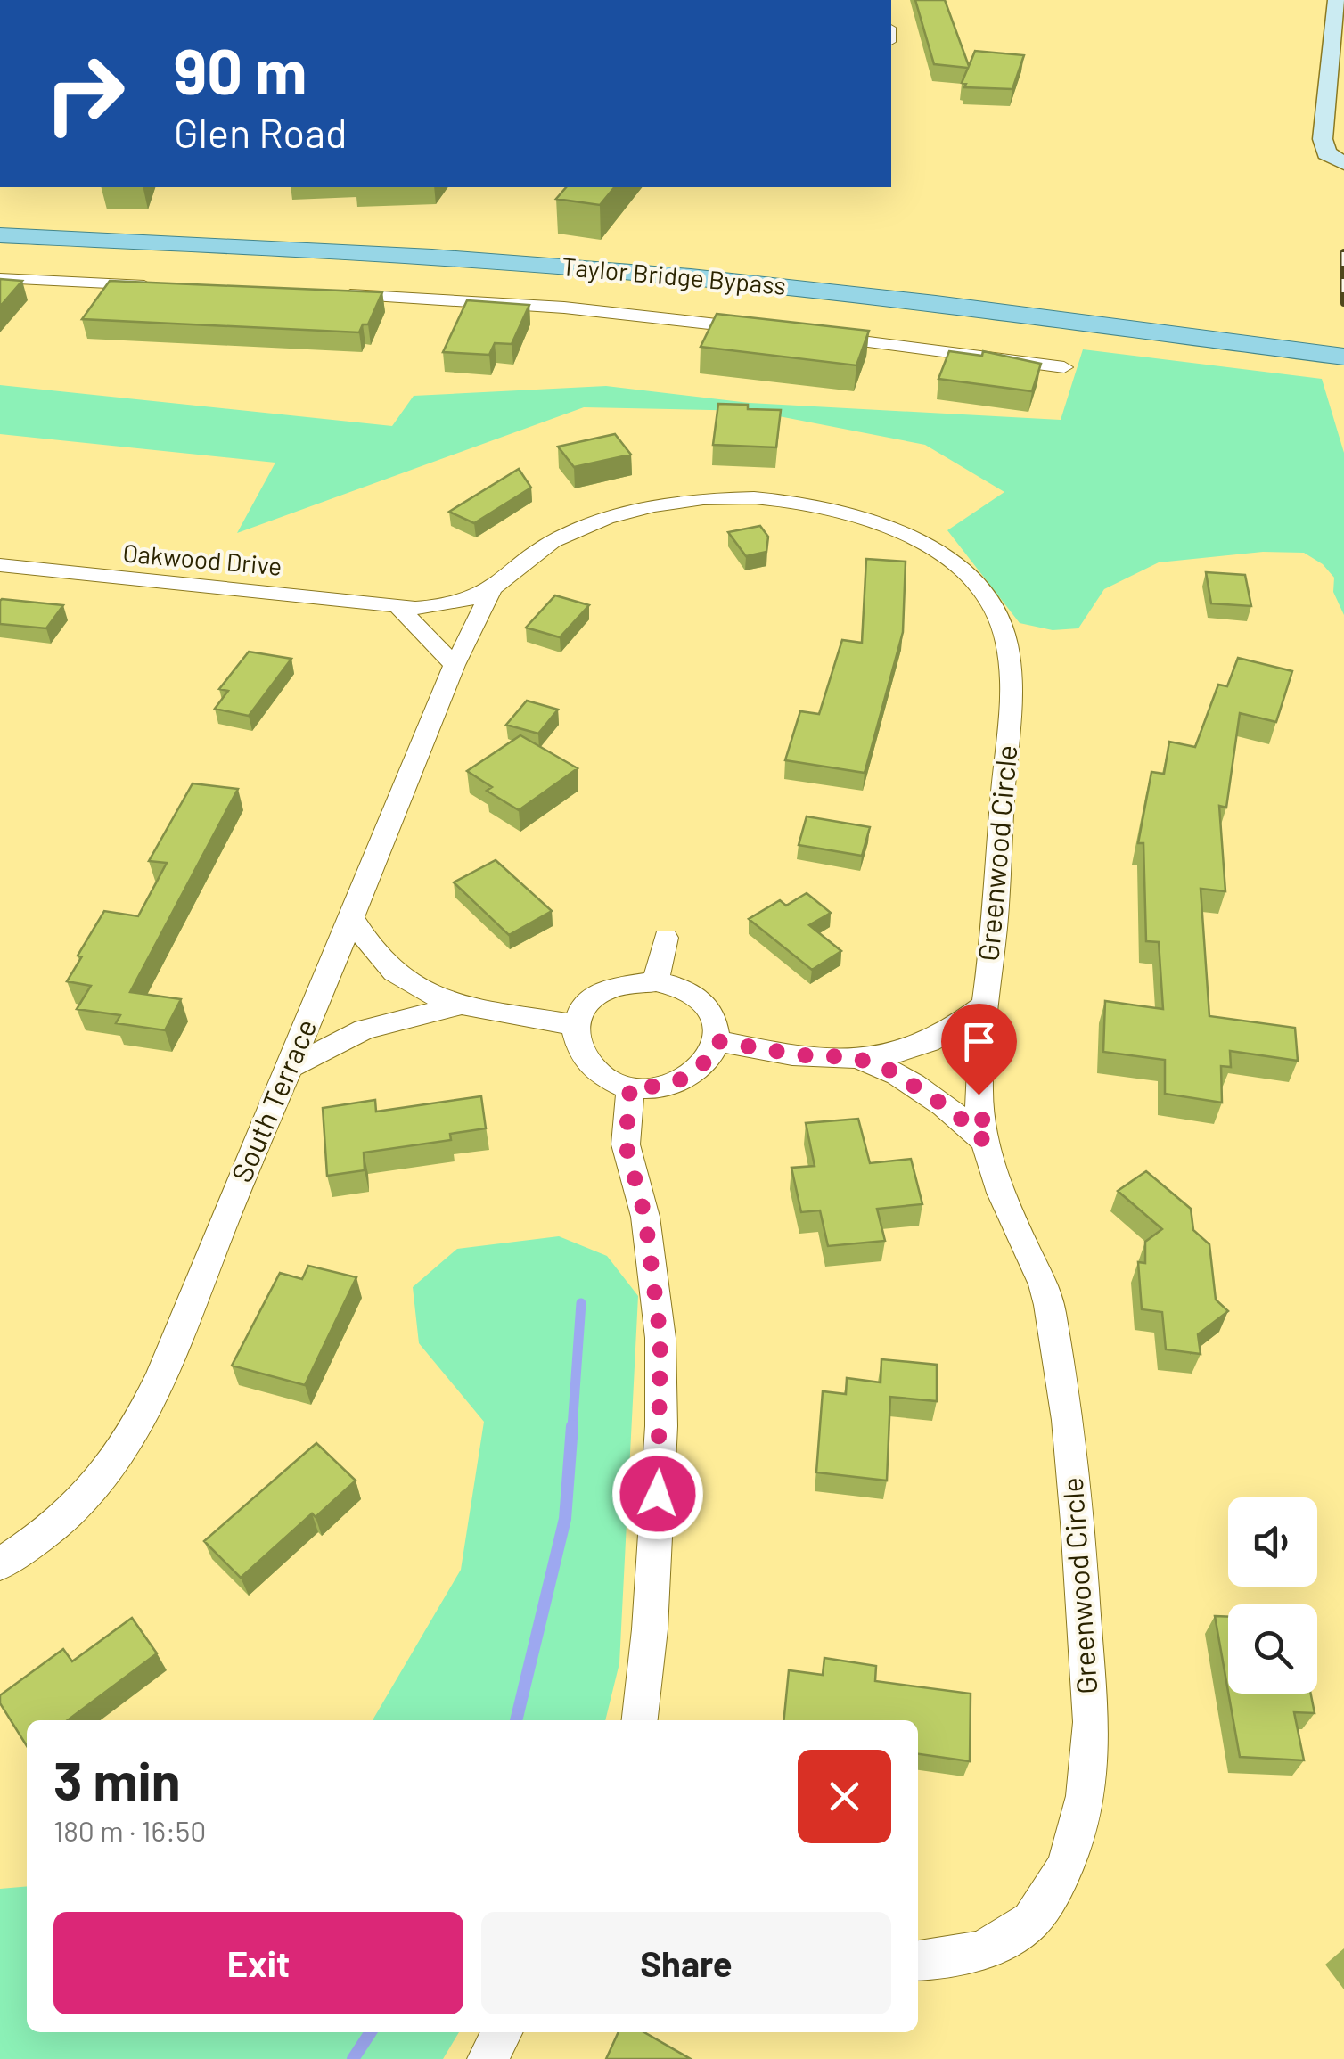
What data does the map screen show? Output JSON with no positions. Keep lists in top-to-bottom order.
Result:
{
  "streets": {
    "main road": ["Taylor Bridge Bypass"],
    "street": ["Oakwood Drive", "Greenwood Circle", "South Terrace"]
  },
  "crossings": [
    ["Oakwood Drive", "Greenwood Circle"],
    ["Greenwood Circle", "South Terrace"]
  ],
  "page": {
    "turn": ["90 m", "Glen Road"],
    "heading": ["3 min", "180 m · 16:50"],
    "buttons": ["Exit", "Share"]
  }
}
